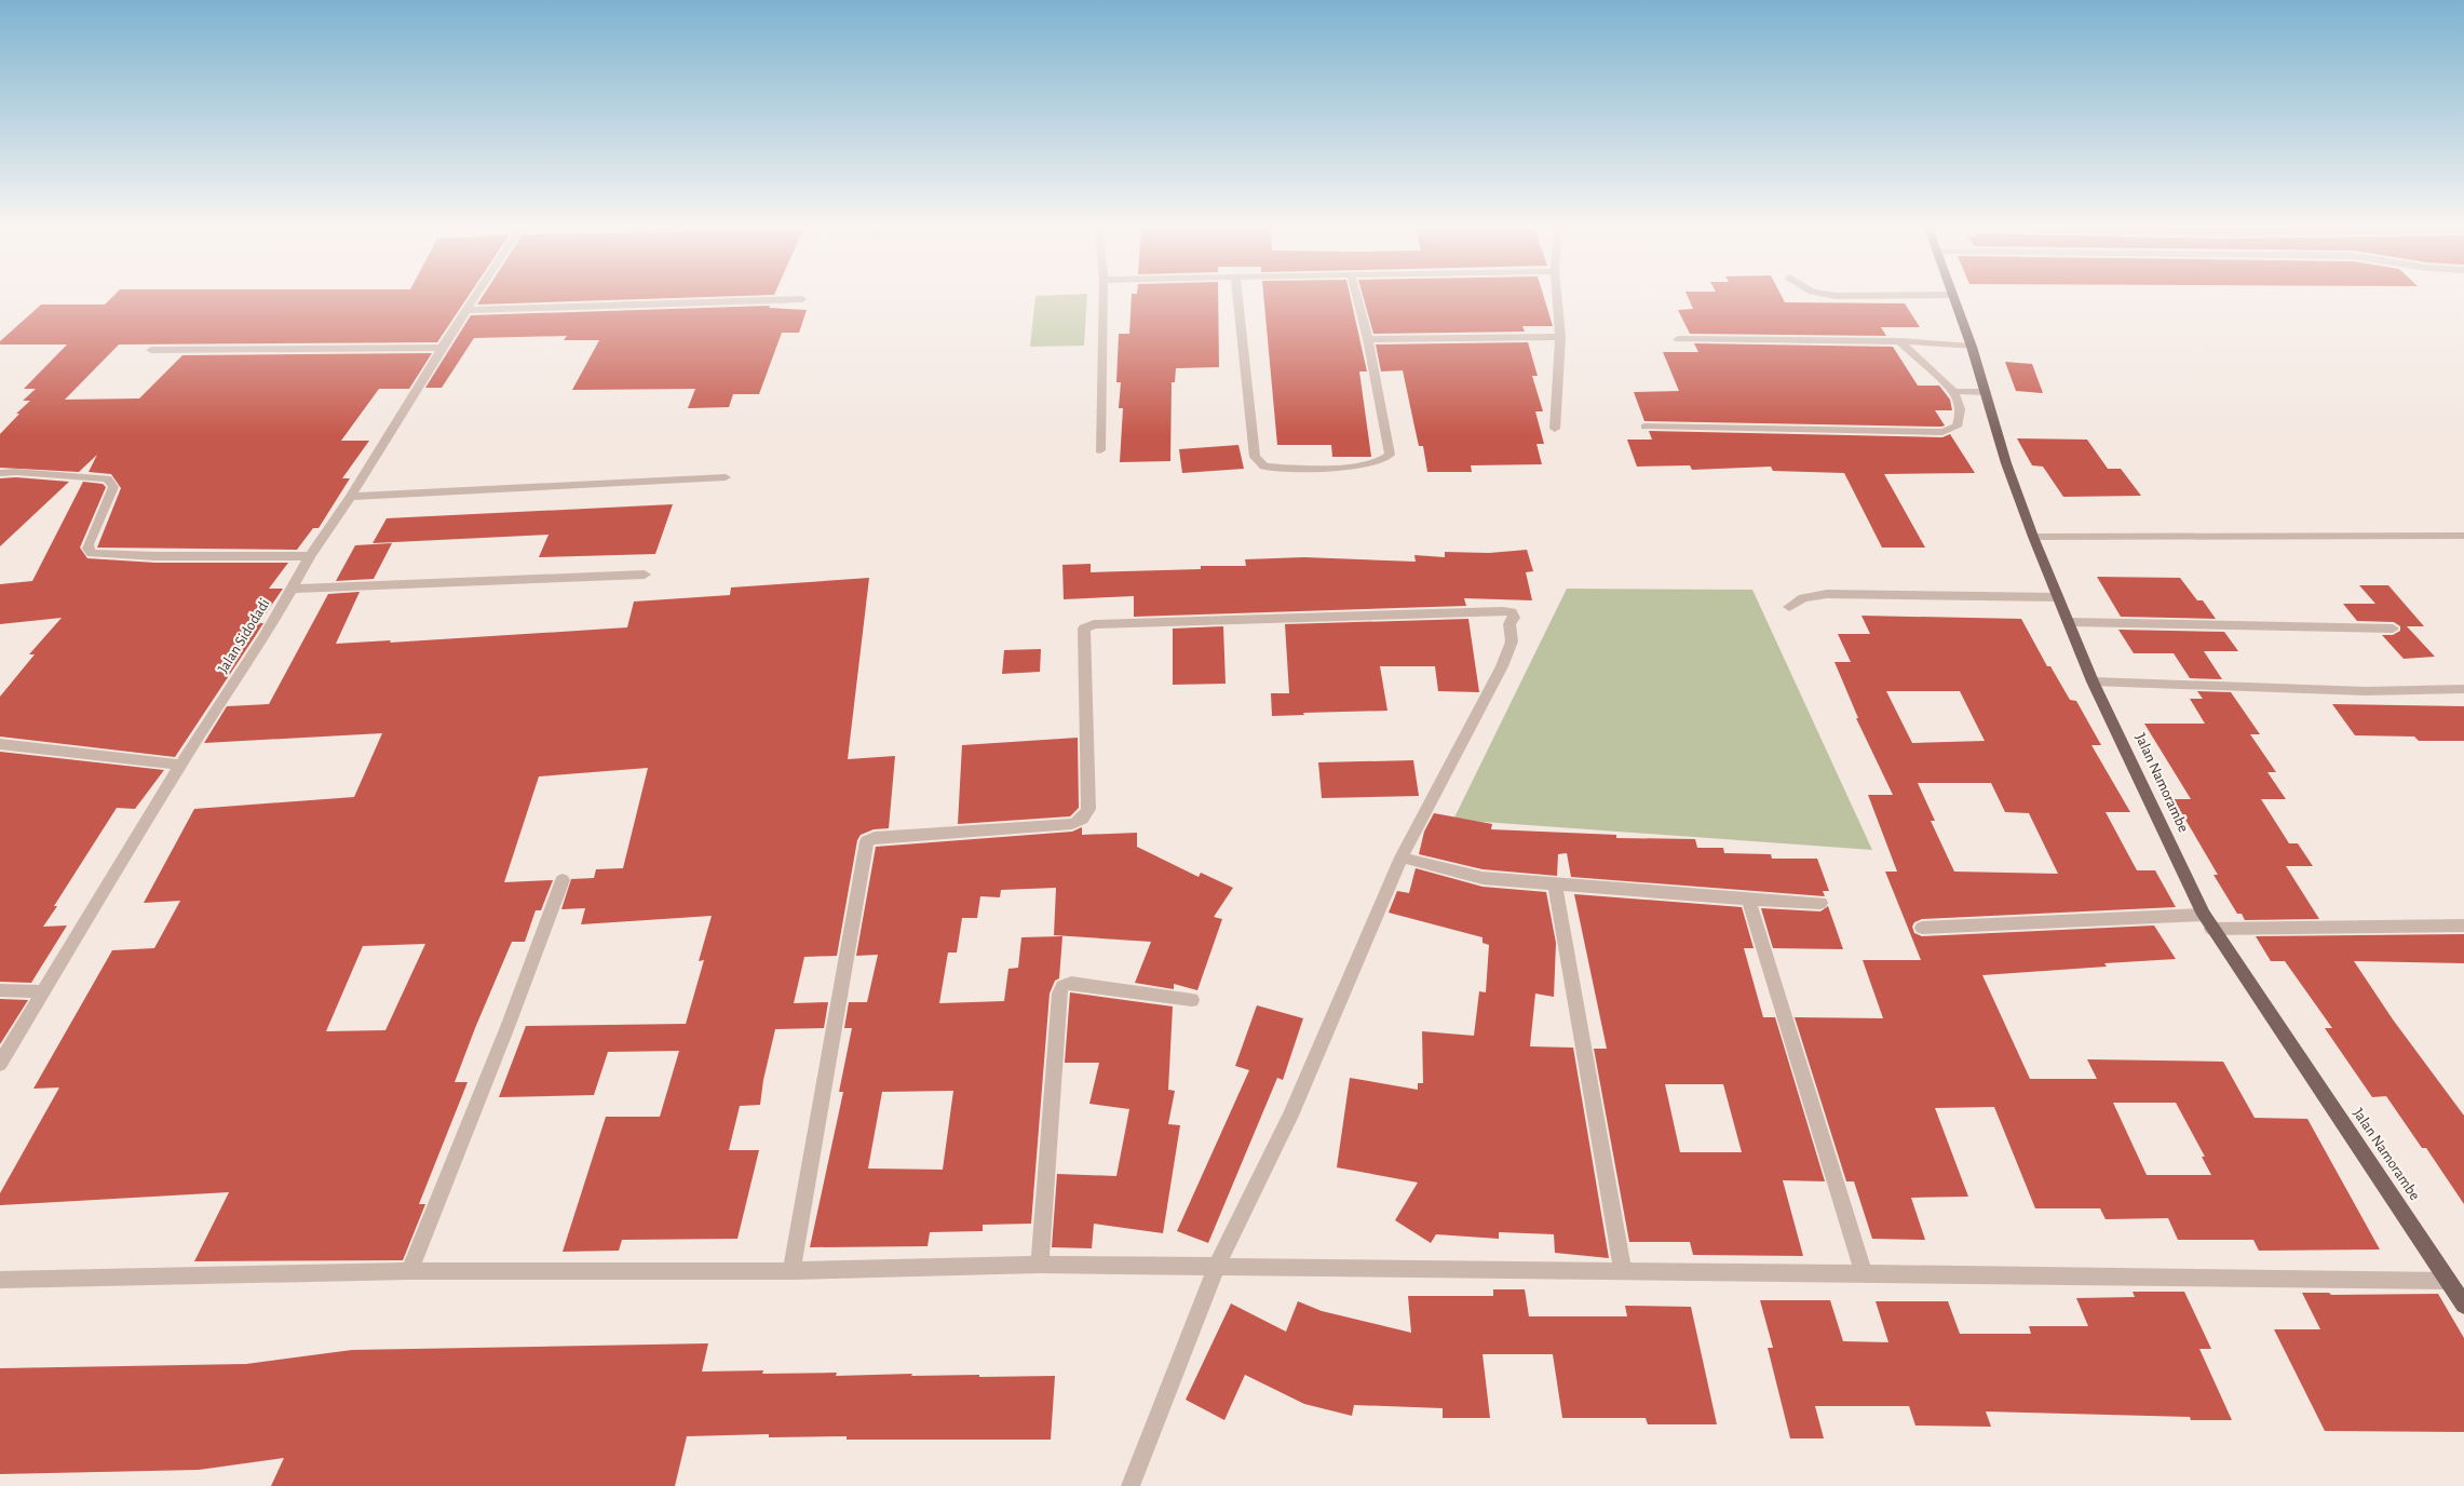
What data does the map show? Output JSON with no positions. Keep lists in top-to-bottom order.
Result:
{
  "streets": {
    "main road": ["Jalan Namorambe"],
    "street": ["Jalan Sidodadi"]
  }
}
